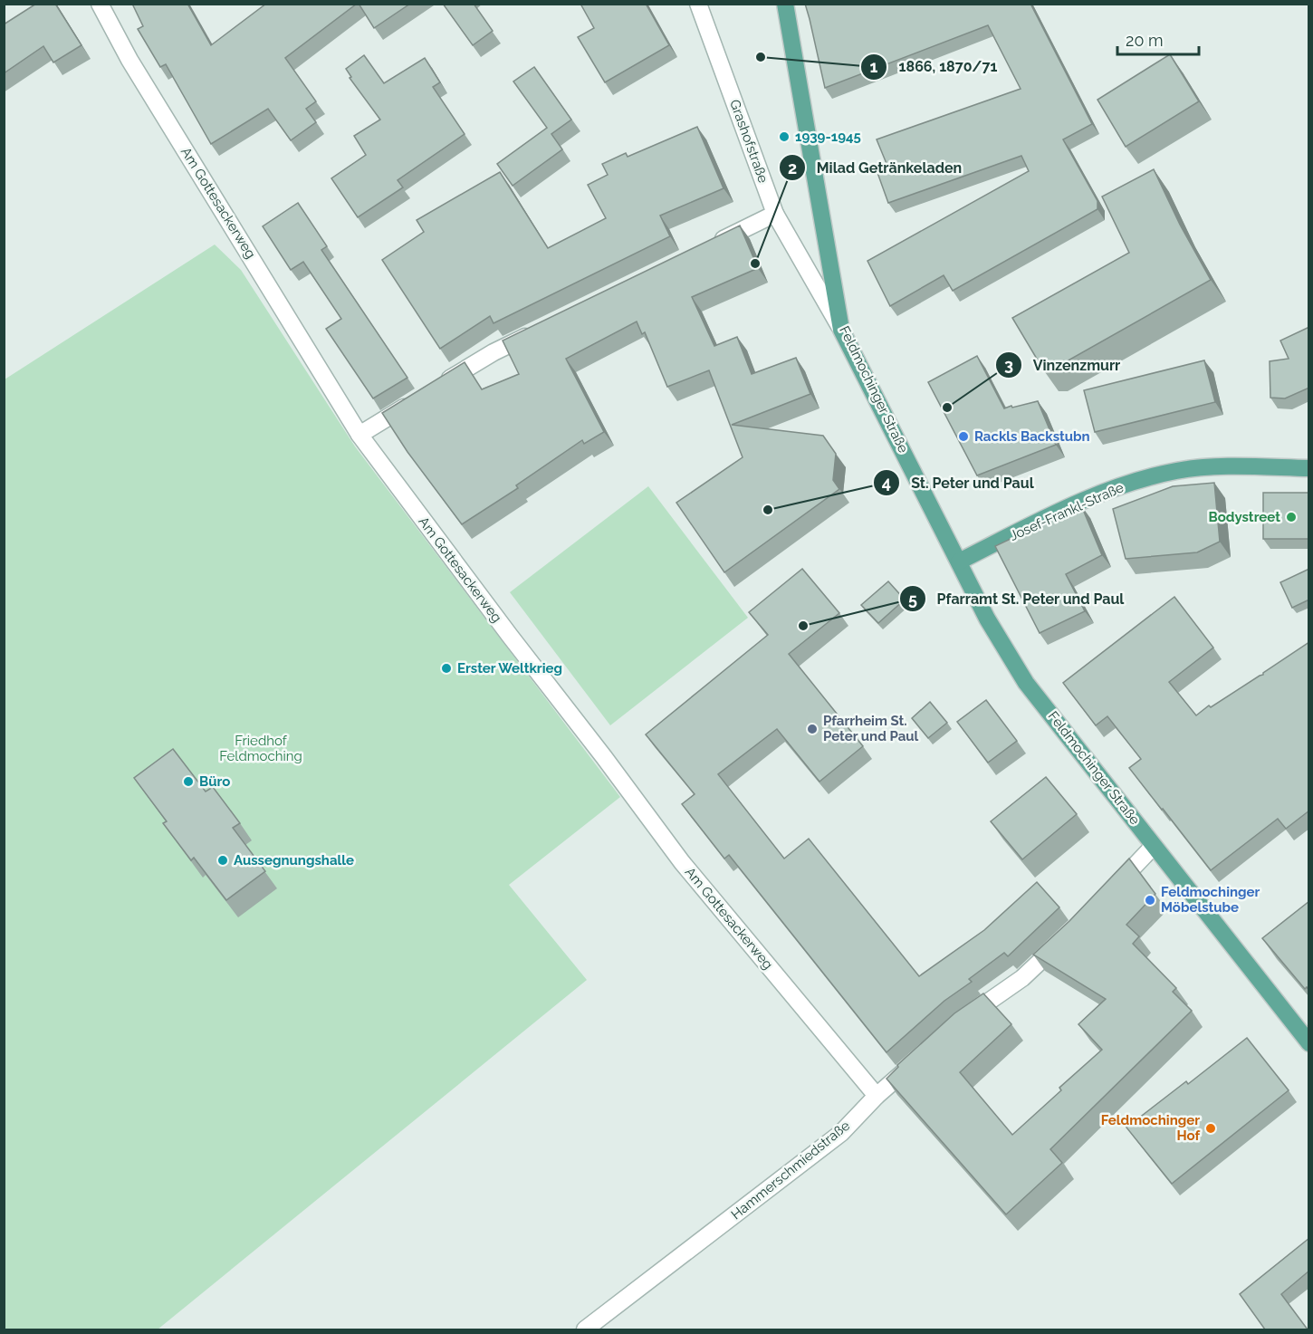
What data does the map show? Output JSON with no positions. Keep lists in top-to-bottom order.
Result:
{
  "streets": {
    "main road": ["Feldmochinger Straße", "Josef-Frankl-Straße"],
    "street": ["Grashofstraße", "Am Gottesackerweg", "Hammerschmiedstraße"]
  },
  "crossings": [
    ["Grashofstraße", "Feldmochinger Straße"],
    ["Am Gottesackerweg", "Hammerschmiedstraße"],
    ["Feldmochinger Straße", "Josef-Frankl-Straße"]
  ],
  "parks": ["Friedhof Feldmoching"],
  "places": [
    "1866, 1870/71",
    "1939-1945",
    "Milad Getränkeladen",
    "Vinzenzmurr",
    "Rackls Backstubn",
    "St. Peter und Paul",
    "Bodystreet",
    "Pfarramt St. Peter und Paul",
    "Erster Weltkrieg",
    "Pfarrheim St. Peter und Paul",
    "Büro",
    "Aussegnungshalle",
    "Feldmochinger Möbelstube",
    "Feldmochinger Hof"
  ],
  "scale_bar": "20 m"
}
